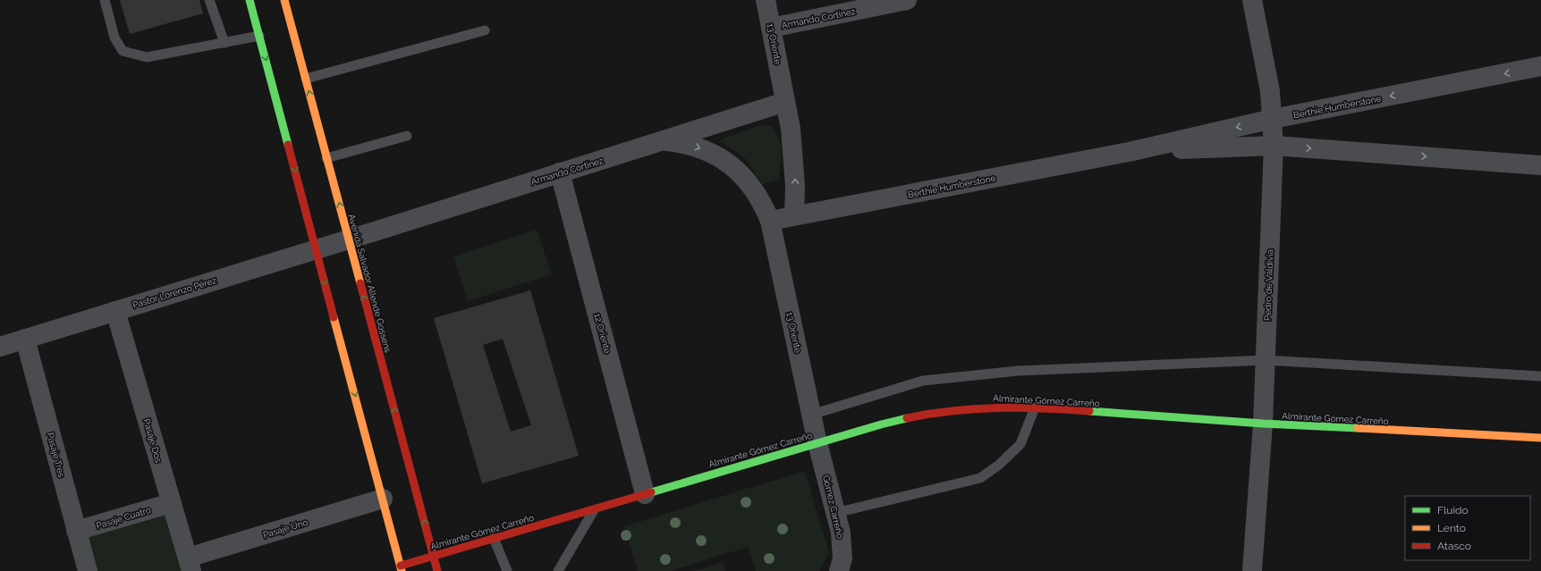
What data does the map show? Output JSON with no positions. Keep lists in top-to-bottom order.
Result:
{
  "streets": {
    "main road": ["Avenida Salvador Allende Gossens", "Almirante Gómez Carreño"],
    "street": [
      "Armando Cortínez",
      "13 Oriente",
      "Berthie Humberstone",
      "Pedro de Valdivia",
      "Pastor Lorenzo Pérez",
      "12 Oriente",
      "Pasaje Dos",
      "Pasaje Tres",
      "Gómez Carreño",
      "Pasaje Cuatro",
      "Pasaje Uno"
    ]
  },
  "crossings": [
    ["Armando Cortínez", "13 Oriente"],
    ["Armando Cortínez", "Avenida Salvador Allende Gossens"],
    ["Armando Cortínez", "Pastor Lorenzo Pérez"],
    ["Armando Cortínez", "12 Oriente"],
    ["13 Oriente", "Berthie Humberstone"],
    ["13 Oriente", "Almirante Gómez Carreño"],
    ["13 Oriente", "Gómez Carreño"],
    ["Berthie Humberstone", "Pedro de Valdivia"],
    ["Avenida Salvador Allende Gossens", "Pastor Lorenzo Pérez"],
    ["Avenida Salvador Allende Gossens", "Almirante Gómez Carreño"],
    ["Pedro de Valdivia", "Almirante Gómez Carreño"],
    ["Pastor Lorenzo Pérez", "Pasaje Dos"],
    ["Pastor Lorenzo Pérez", "Pasaje Tres"],
    ["12 Oriente", "Almirante Gómez Carreño"],
    ["Almirante Gómez Carreño", "Gómez Carreño"],
    ["Pasaje Dos", "Pasaje Cuatro"],
    ["Pasaje Dos", "Pasaje Uno"],
    ["Pasaje Tres", "Pasaje Cuatro"]
  ],
  "legend": ["Fluido", "Lento", "Atasco"]
}
